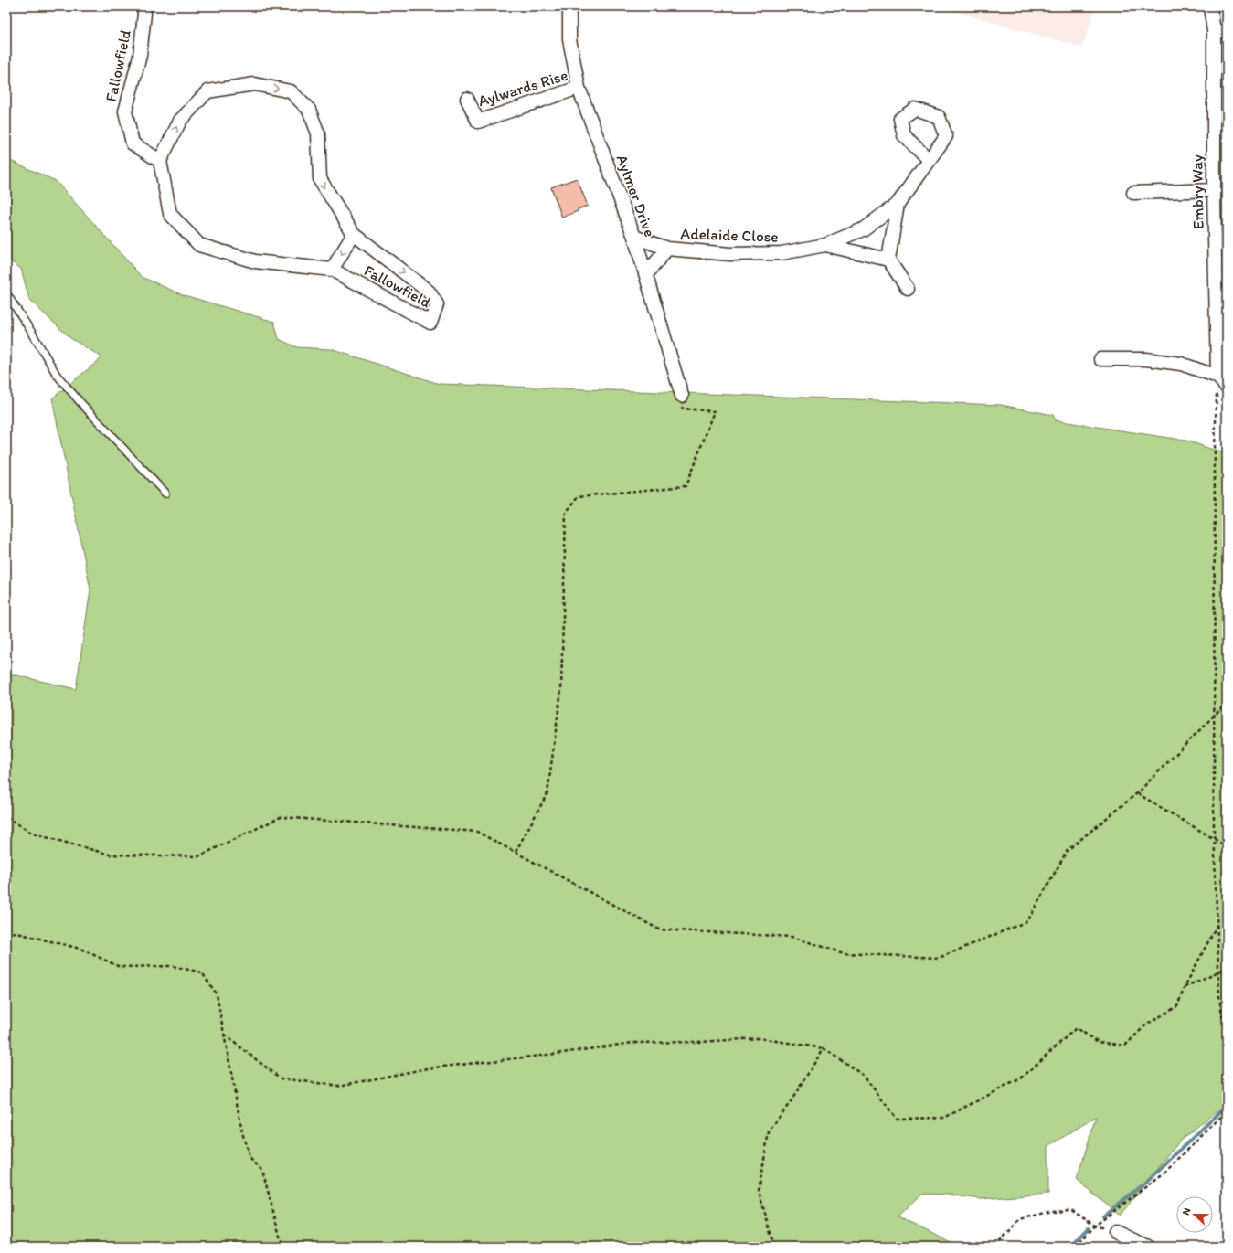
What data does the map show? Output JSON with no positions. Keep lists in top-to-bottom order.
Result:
{
  "streets": {
    "street": [
      "Fallowfield",
      "Aylwards Rise",
      "Embry Way",
      "Aylmer Drive",
      "Adelaide Close"
    ]
  },
  "crossings": [
    ["Aylwards Rise", "Aylmer Drive"],
    ["Aylmer Drive", "Adelaide Close"]
  ],
  "north": "left"
}
